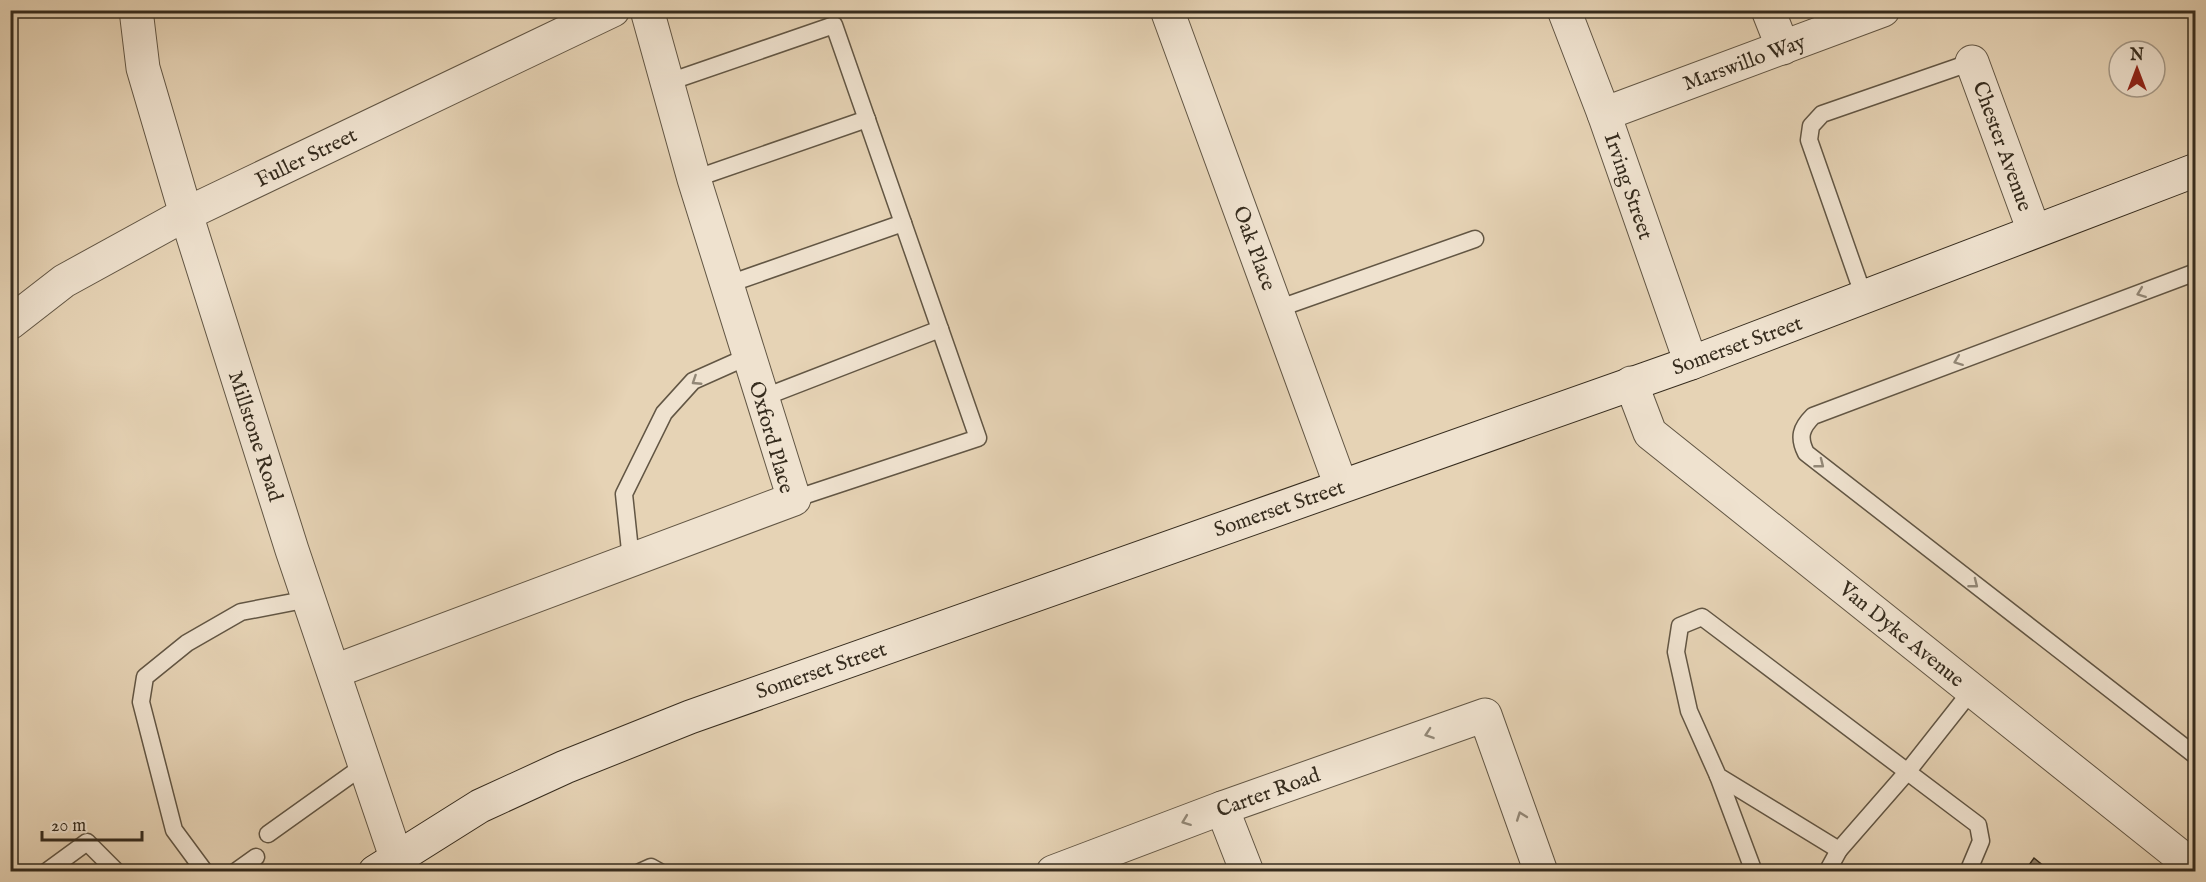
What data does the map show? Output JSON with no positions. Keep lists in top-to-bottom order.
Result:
{
  "streets": {
    "street": [
      "Marswillo Way",
      "Chester Avenue",
      "Fuller Street",
      "Irving Street",
      "Oak Place",
      "Somerset Street",
      "Millstone Road",
      "Oxford Place",
      "Van Dyke Avenue",
      "Carter Road"
    ]
  },
  "crossings": [
    ["Marswillo Way", "Irving Street"],
    ["Chester Avenue", "Somerset Street"],
    ["Fuller Street", "Millstone Road"],
    ["Irving Street", "Somerset Street"],
    ["Oak Place", "Somerset Street"],
    ["Somerset Street", "Millstone Road"],
    ["Somerset Street", "Van Dyke Avenue"],
    ["Millstone Road", "Oxford Place"]
  ],
  "scale_bar": "20 m",
  "north": "top"
}
